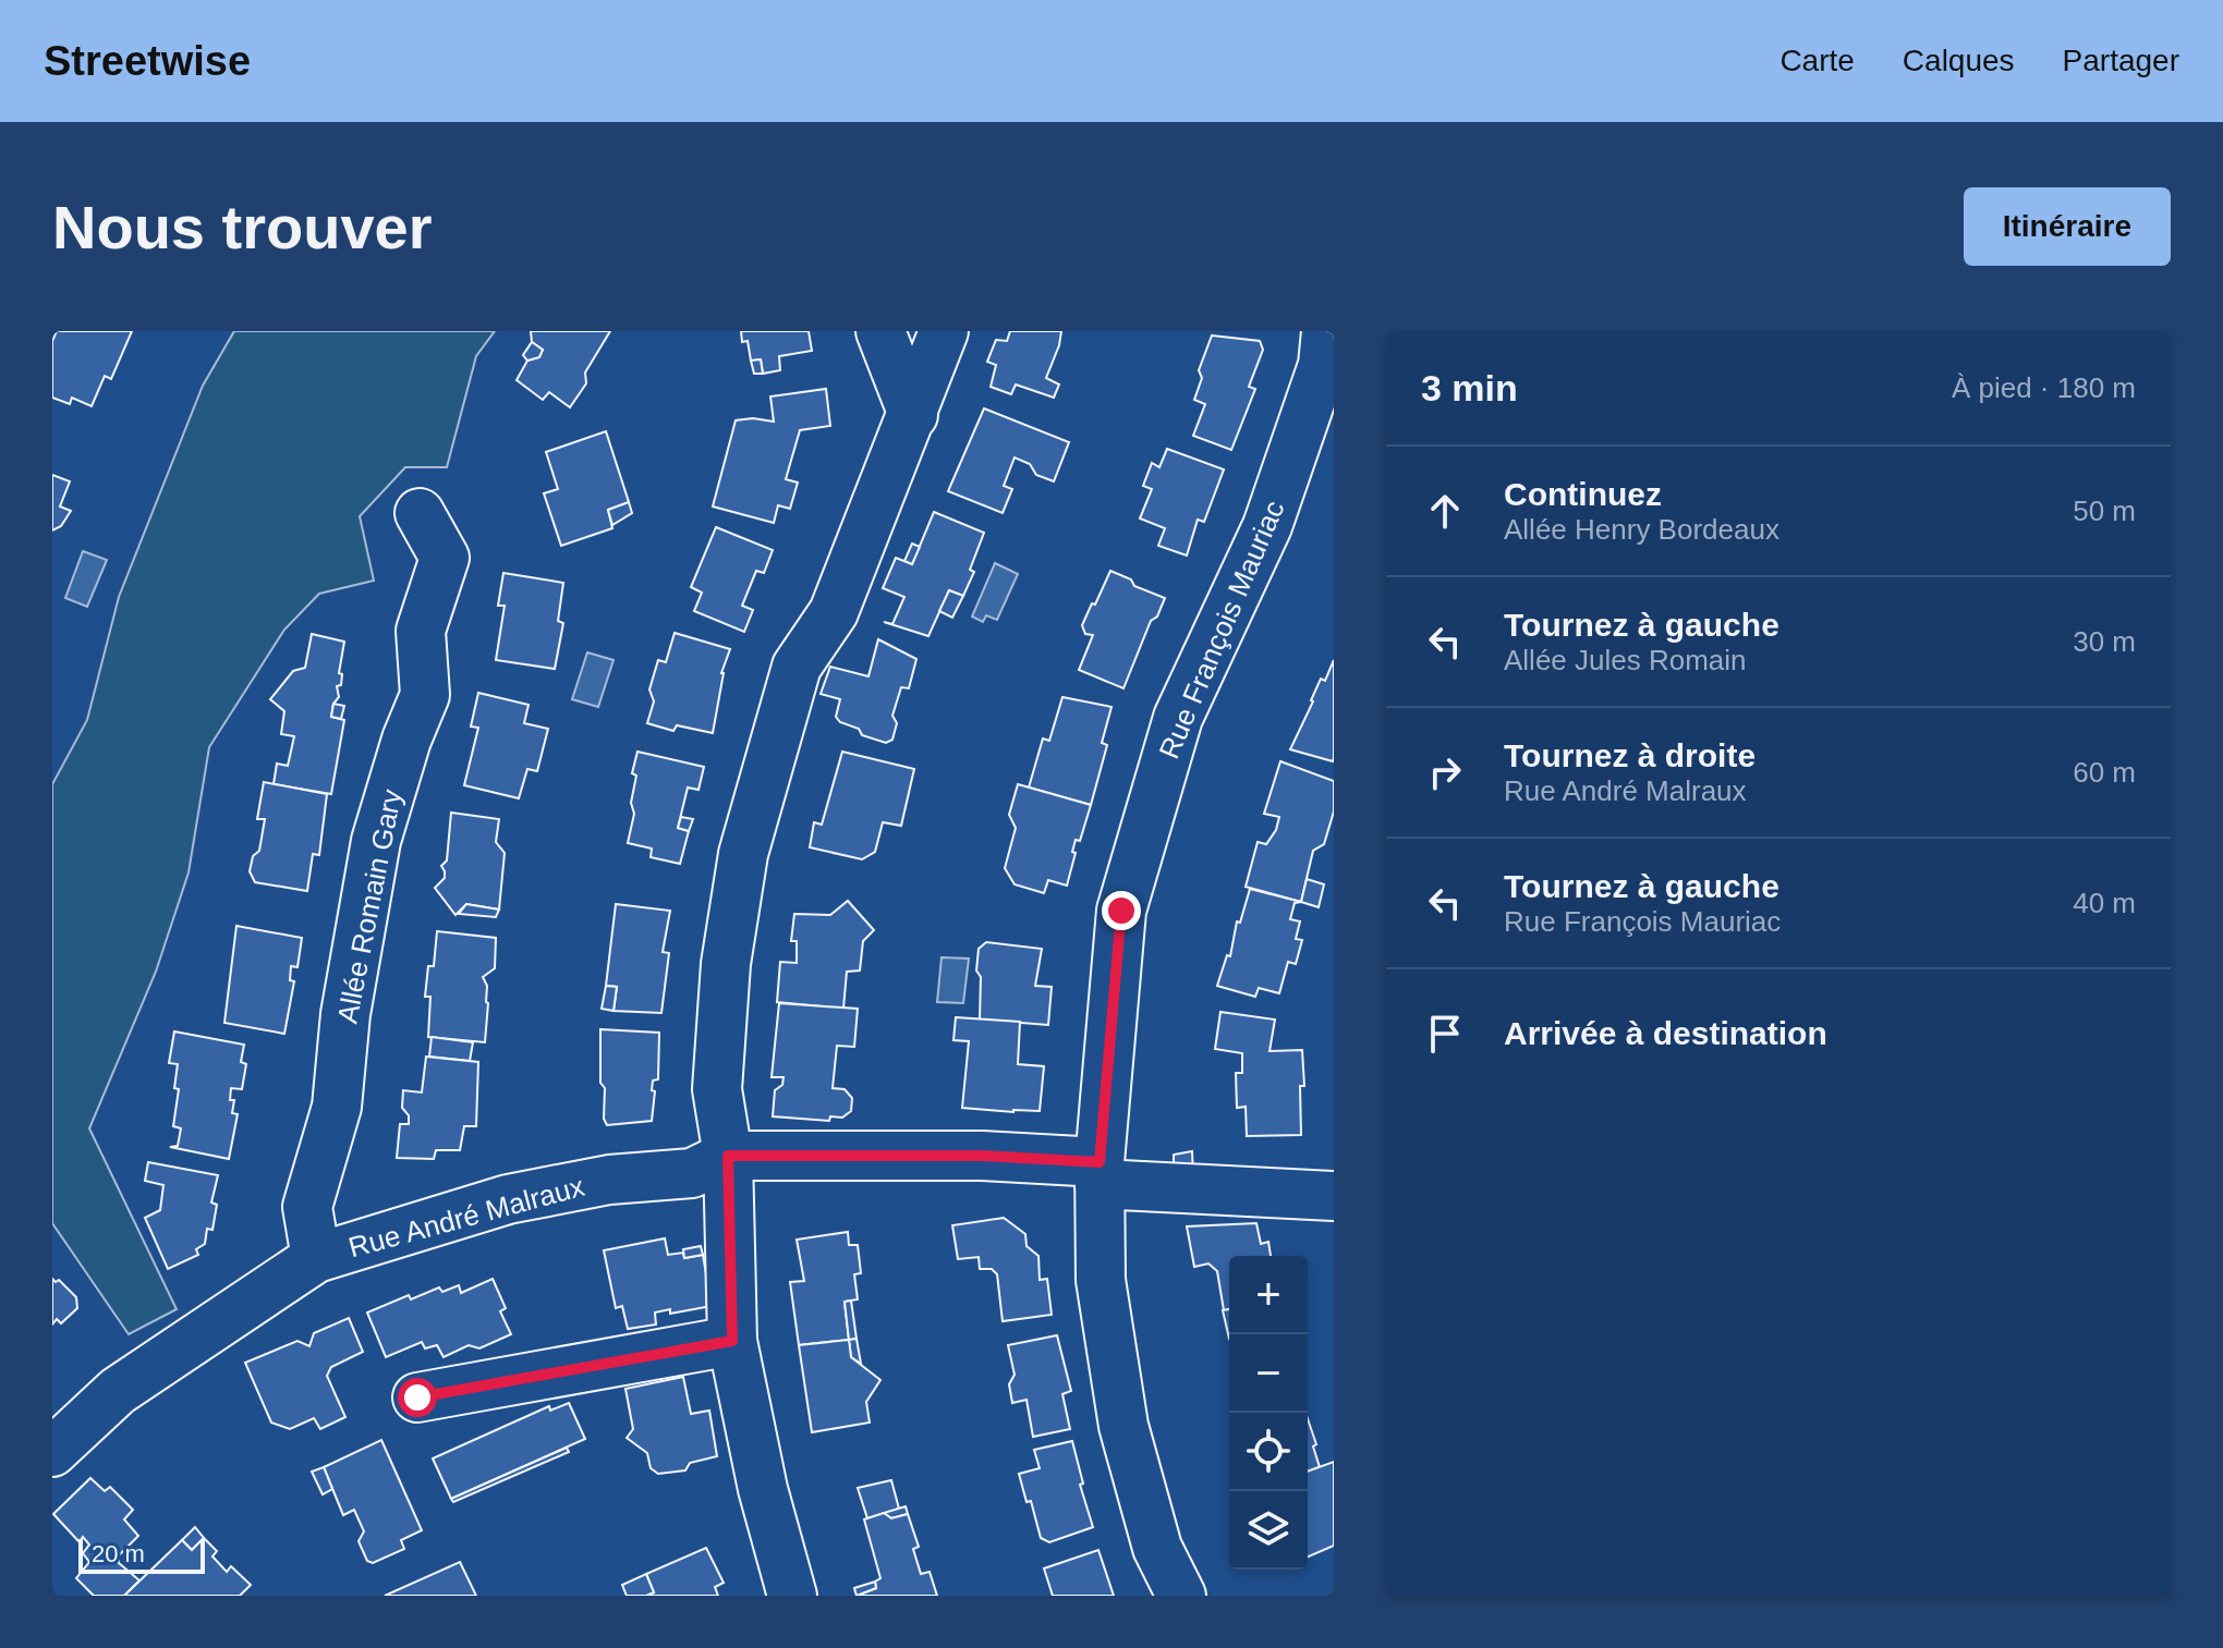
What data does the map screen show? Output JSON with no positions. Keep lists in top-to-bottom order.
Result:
{
  "streets": {
    "street": ["Rue François Mauriac", "Allée Romain Gary", "Rue André Malraux"]
  },
  "crossings": [
    ["Rue François Mauriac", "Rue André Malraux"],
    ["Allée Romain Gary", "Rue André Malraux"]
  ],
  "scale_bar": "20 m",
  "page": {
    "header": "Streetwise",
    "nav": ["Carte", "Calques", "Partager"],
    "buttons": "Itinéraire",
    "title": "Nous trouver",
    "heading": ["3 min", "À pied · 180 m"],
    "list": [
      ["Continuez", "Allée Henry Bordeaux", "50 m"],
      ["Tournez à gauche", "Allée Jules Romain", "30 m"],
      ["Tournez à droite", "Rue André Malraux", "60 m"],
      ["Tournez à gauche", "Rue François Mauriac", "40 m"],
      "Arrivée à destination"
    ],
    "map_buttons": ["+", "−"],
    "scale": "20 m"
  }
}
